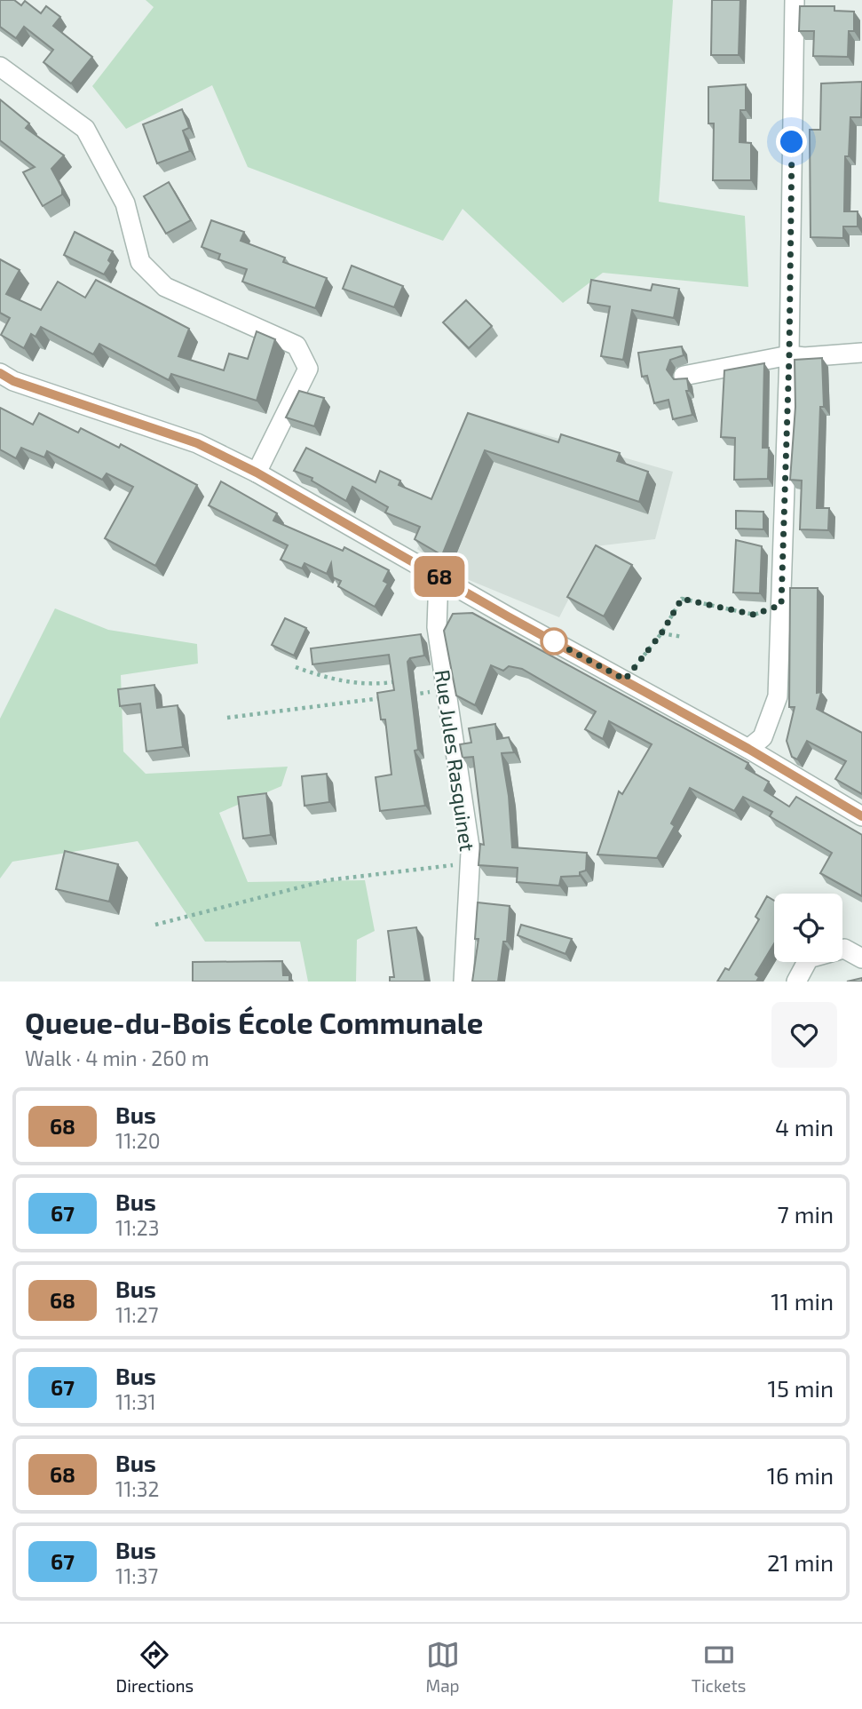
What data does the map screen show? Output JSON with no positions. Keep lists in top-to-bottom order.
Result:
{
  "streets": {
    "street": ["Rue Jules Rasquinet"]
  },
  "lines": ["bus line 68"],
  "page": {
    "on_map": "68",
    "heading": ["Queue-du-Bois École Communale", "Walk · 4 min · 260 m"],
    "list": [
      {
        "mark": "68",
        "name": "Bus",
        "note": "11:20",
        "value": "4 min"
      },
      {
        "mark": "67",
        "name": "Bus",
        "note": "11:23",
        "value": "7 min"
      },
      {
        "mark": "68",
        "name": "Bus",
        "note": "11:27",
        "value": "11 min"
      },
      {
        "mark": "67",
        "name": "Bus",
        "note": "11:31",
        "value": "15 min"
      },
      {
        "mark": "68",
        "name": "Bus",
        "note": "11:32",
        "value": "16 min"
      },
      {
        "mark": "67",
        "name": "Bus",
        "note": "11:37",
        "value": "21 min"
      }
    ],
    "tabs": ["Directions", "Map", "Tickets"]
  }
}
